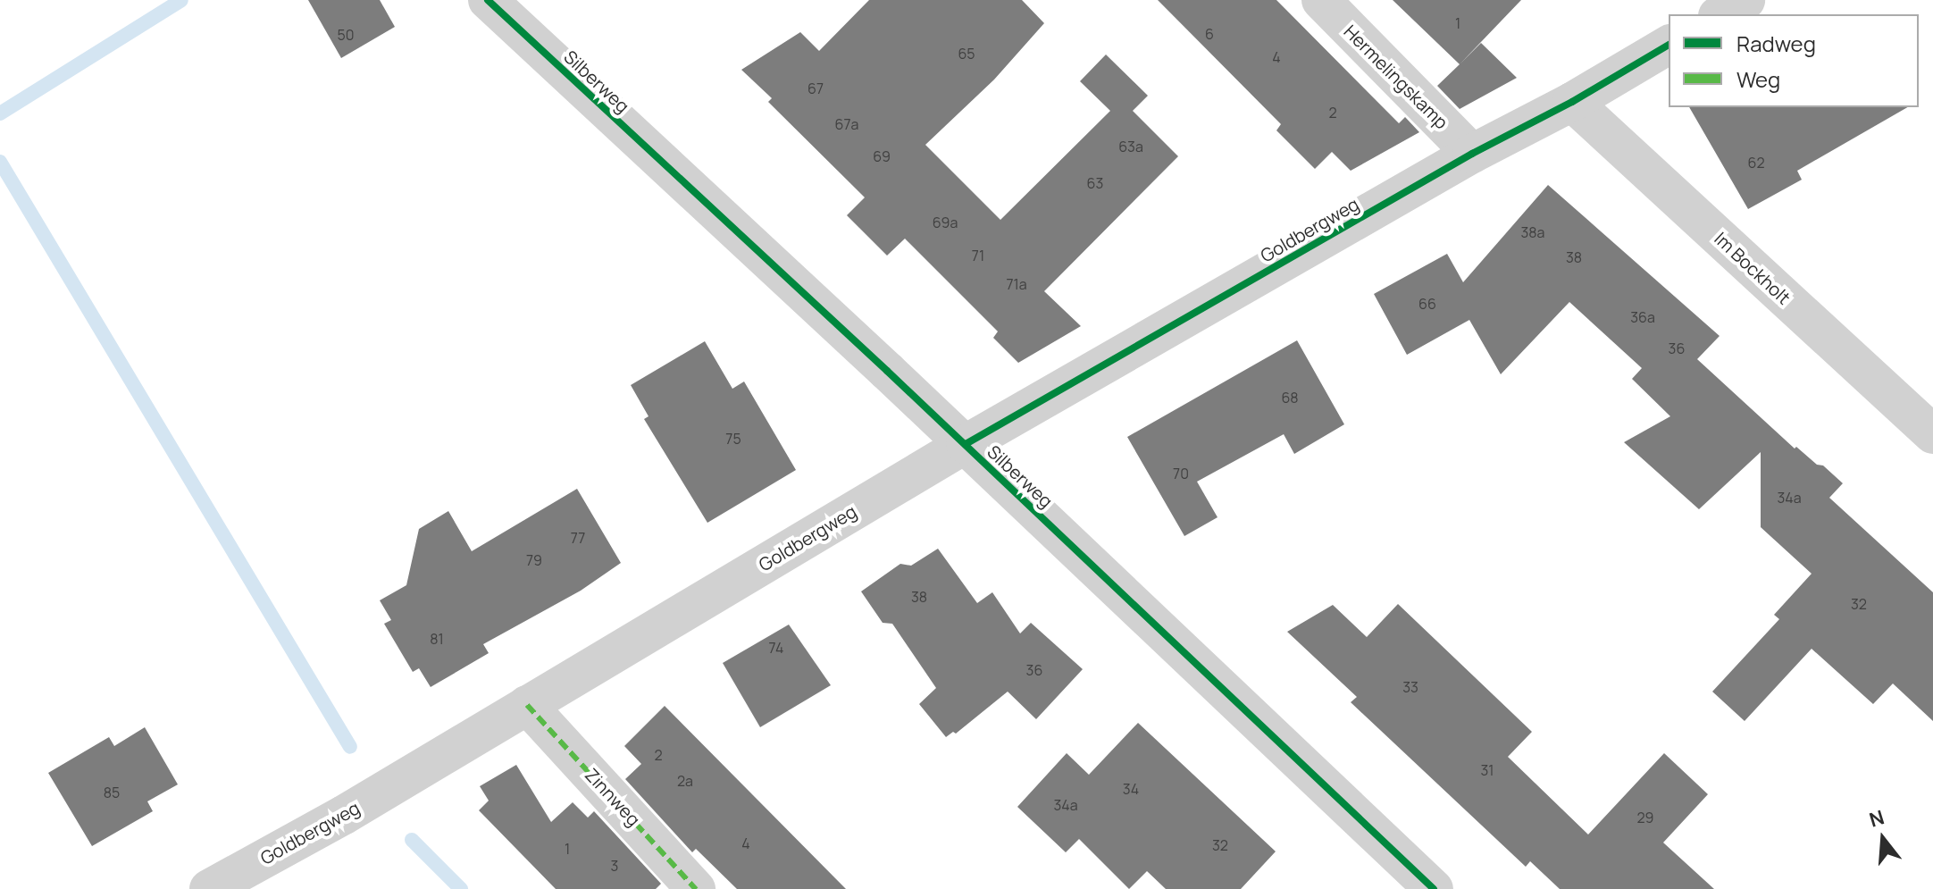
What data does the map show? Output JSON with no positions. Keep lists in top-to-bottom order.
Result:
{
  "streets": {
    "street": [
      "Hermelingskamp",
      "Silberweg",
      "Goldbergweg",
      "Im Bockholt",
      "Zinnweg"
    ]
  },
  "crossings": [
    ["Hermelingskamp", "Goldbergweg"],
    ["Silberweg", "Goldbergweg"],
    ["Goldbergweg", "Im Bockholt"],
    ["Goldbergweg", "Zinnweg"]
  ],
  "house_numbers": [
    "1",
    "6",
    "50",
    "65",
    "4",
    "67",
    "2",
    "67a",
    "63a",
    "69",
    "62",
    "63",
    "69a",
    "38a",
    "71",
    "38",
    "71a",
    "66",
    "36a",
    "36",
    "68",
    "75",
    "70",
    "34a",
    "77",
    "79",
    "38",
    "32",
    "81",
    "74",
    "36",
    "33",
    "2",
    "31",
    "2a",
    "34",
    "85",
    "34a",
    "29",
    "4",
    "32",
    "1",
    "3"
  ],
  "legend": ["Radweg", "Weg"],
  "north": "top"
}
